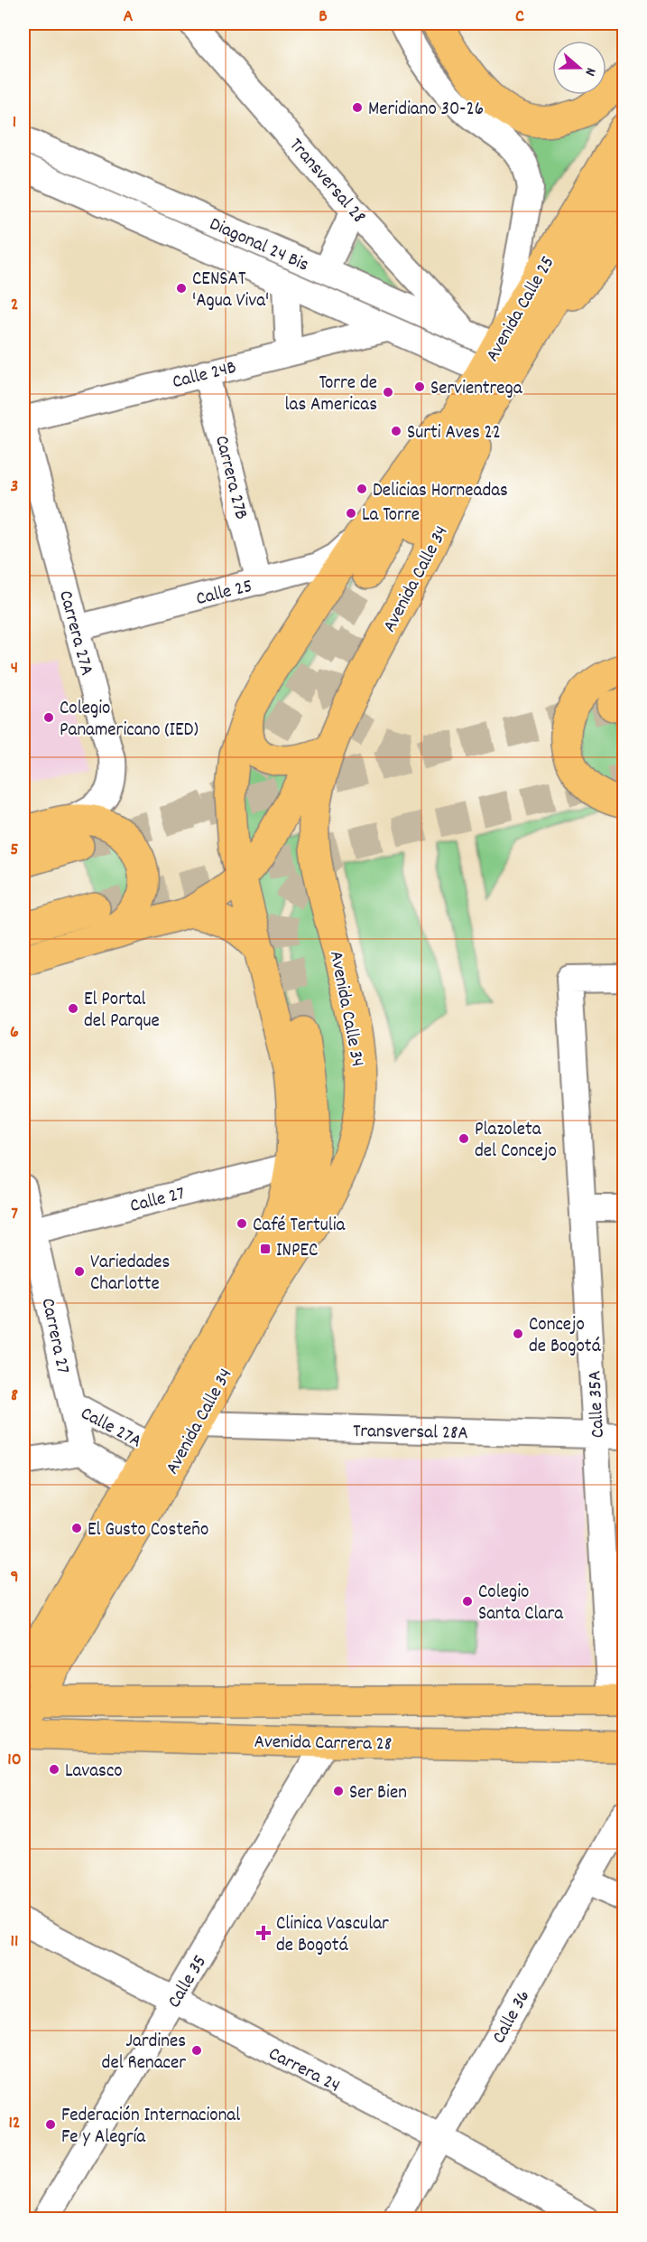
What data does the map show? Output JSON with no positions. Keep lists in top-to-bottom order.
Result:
{
  "streets": {
    "main road": ["Avenida Calle 25", "Avenida Calle 34", "Avenida Carrera 28"],
    "street": [
      "Transversal 28",
      "Diagonal 24 Bis",
      "Calle 24B",
      "Carrera 27B",
      "Calle 25",
      "Carrera 27A",
      "Calle 27",
      "Carrera 27",
      "Calle 35A",
      "Calle 27A",
      "Transversal 28A",
      "Calle 35",
      "Calle 36",
      "Carrera 24"
    ]
  },
  "crossings": [
    ["Transversal 28", "Diagonal 24 Bis"],
    ["Diagonal 24 Bis", "Avenida Calle 25"],
    ["Diagonal 24 Bis", "Calle 24B"],
    ["Diagonal 24 Bis", "Avenida Calle 34"],
    ["Avenida Calle 25", "Avenida Calle 34"],
    ["Calle 24B", "Carrera 27B"],
    ["Carrera 27B", "Calle 25"],
    ["Avenida Calle 34", "Calle 25"],
    ["Avenida Calle 34", "Calle 27"],
    ["Avenida Calle 34", "Calle 27A"],
    ["Avenida Calle 34", "Transversal 28A"],
    ["Calle 25", "Carrera 27A"],
    ["Calle 27", "Carrera 27"],
    ["Carrera 27", "Calle 27A"],
    ["Calle 35A", "Transversal 28A"],
    ["Avenida Carrera 28", "Calle 35"],
    ["Calle 35", "Carrera 24"],
    ["Calle 36", "Carrera 24"]
  ],
  "places": {
    "other": [
      "Meridiano 30-26",
      "CENSAT 'Agua Viva'",
      "Servientrega",
      "Torre de las Americas",
      "Surti Aves 22",
      "Delicias Horneadas",
      "La Torre",
      "Colegio Panamericano (IED)",
      "El Portal del Parque",
      "Plazoleta del Concejo",
      "Café Tertulia",
      "Variedades Charlotte",
      "Concejo de Bogotá",
      "El Gusto Costeño",
      "Colegio Santa Clara",
      "Lavasco",
      "Ser Bien",
      "Jardines del Renacer",
      "Federación Internacional Fe y Alegría"
    ],
    "transit": ["INPEC"],
    "health": ["Clinica Vascular de Bogotá"]
  },
  "north": "right",
  "grid": {
    "columns": ["A", "B", "C"],
    "rows": [
      "1",
      "2",
      "3",
      "4",
      "5",
      "6",
      "7",
      "8",
      "9",
      "10",
      "11",
      "12"
    ]
  }
}
